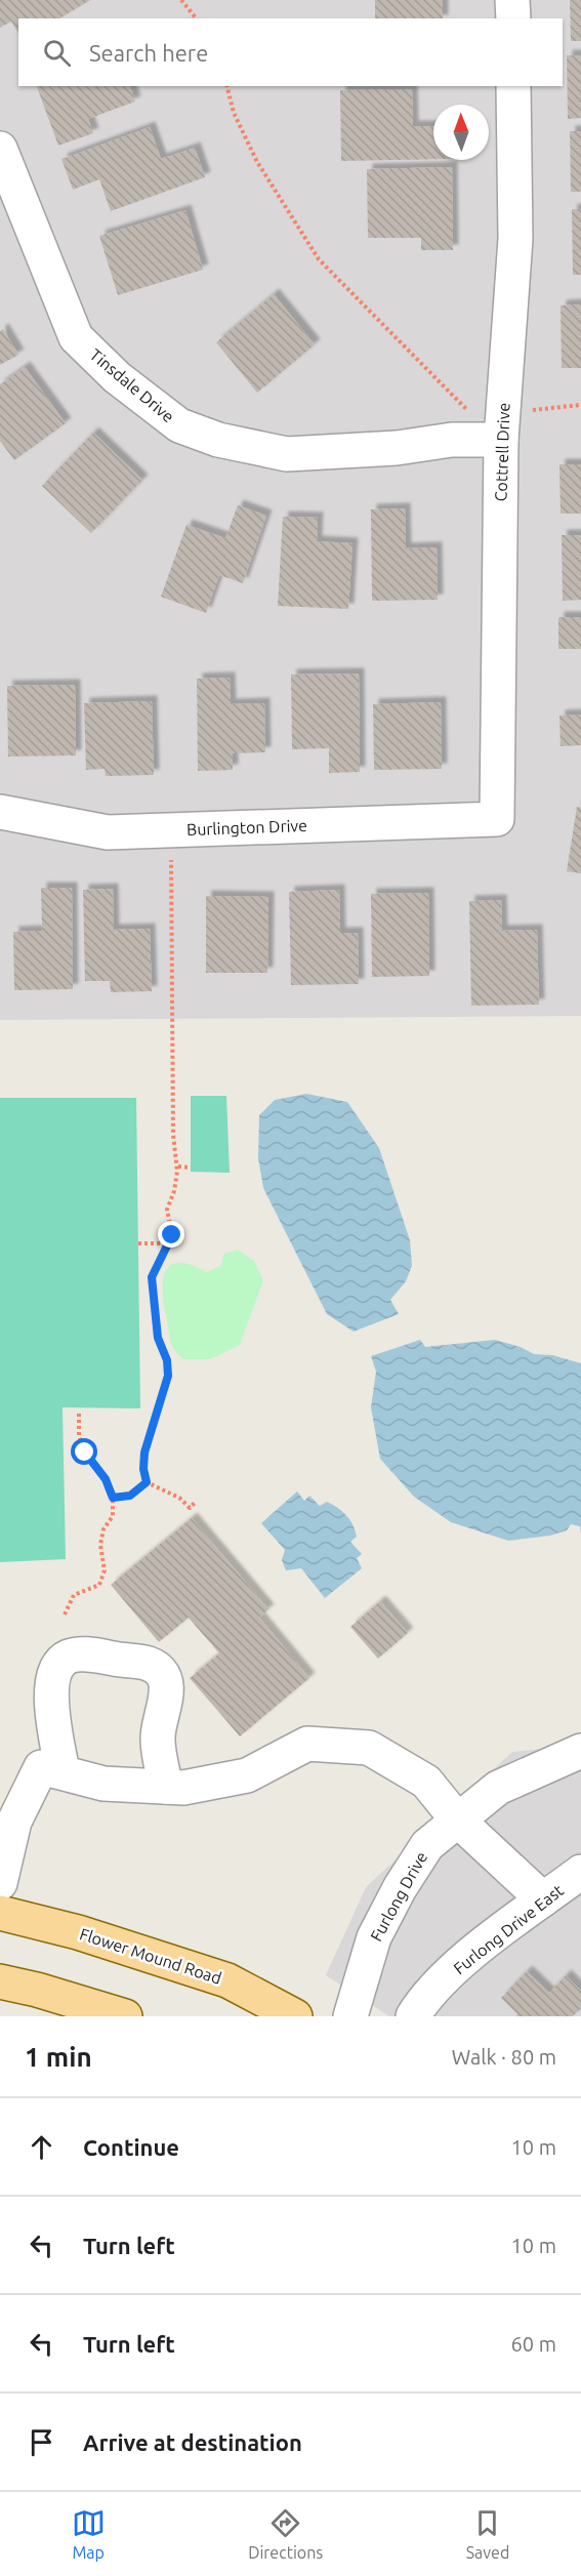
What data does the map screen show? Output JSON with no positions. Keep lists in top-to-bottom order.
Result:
{
  "streets": {
    "main road": ["Flower Mound Road"],
    "street": [
      "Tinsdale Drive",
      "Cottrell Drive",
      "Burlington Drive",
      "Furlong Drive",
      "Furlong Drive East"
    ]
  },
  "crossings": [
    ["Tinsdale Drive", "Cottrell Drive"],
    ["Cottrell Drive", "Burlington Drive"]
  ],
  "north": "top",
  "page": {
    "search": "Search here",
    "heading": ["1 min", "Walk · 80 m"],
    "list": [
      ["Continue", "10 m"],
      ["Turn left", "10 m"],
      ["Turn left", "60 m"],
      "Arrive at destination"
    ],
    "nav": ["Map", "Directions", "Saved"]
  }
}
